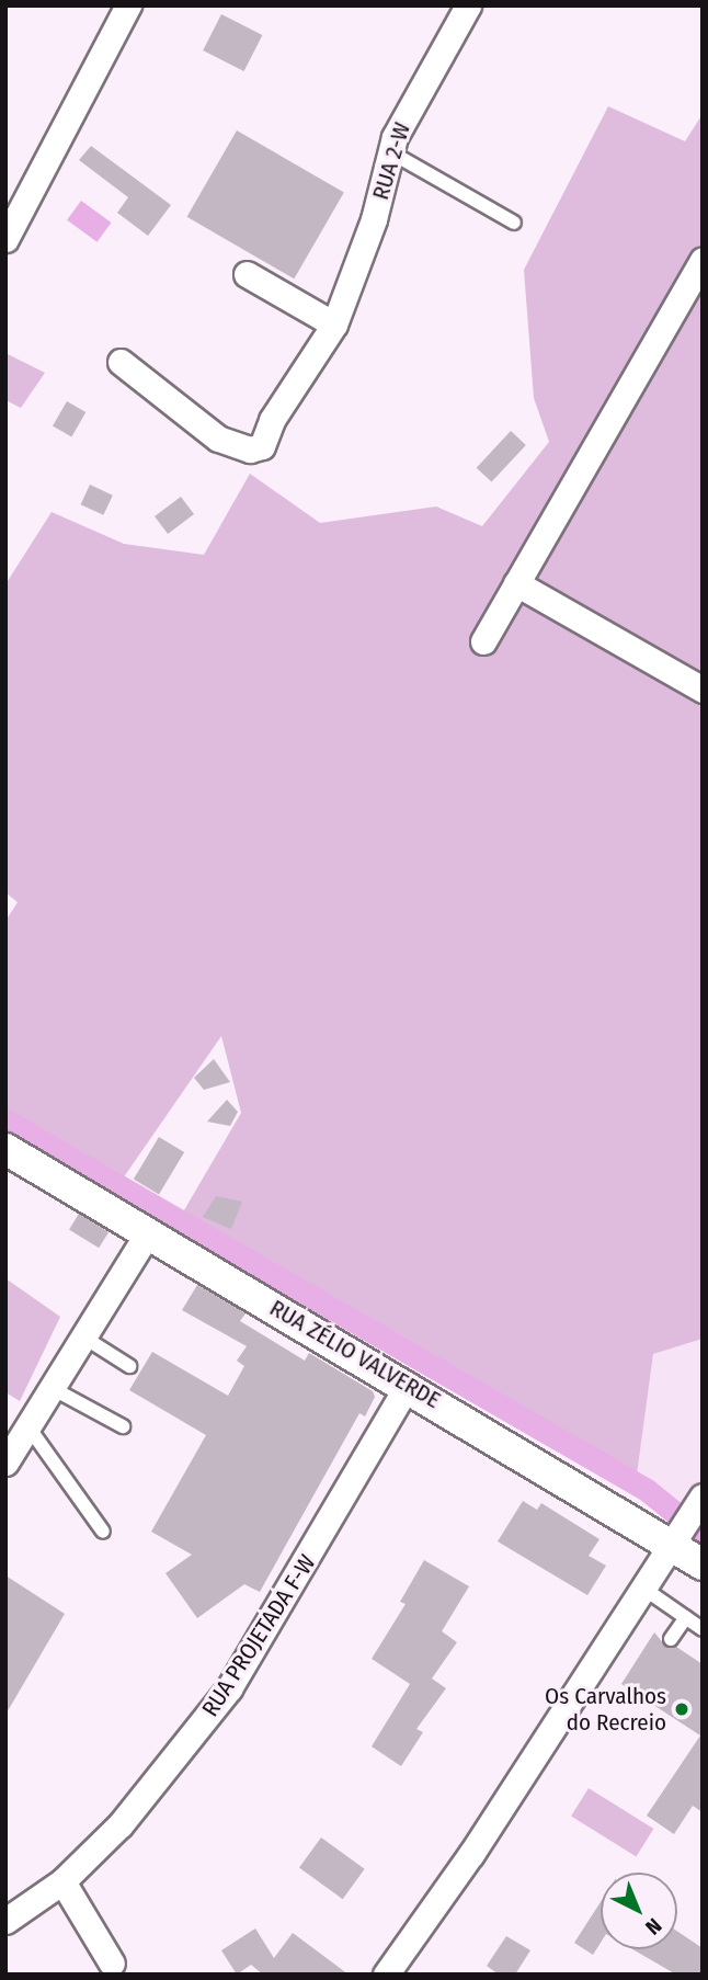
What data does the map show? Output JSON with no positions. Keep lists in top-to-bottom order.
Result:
{
  "streets": {
    "street": ["RUA 2-W", "RUA ZÉLIO VALVERDE", "RUA PROJETADA F-W"]
  },
  "crossings": [
    ["RUA ZÉLIO VALVERDE", "RUA PROJETADA F-W"]
  ],
  "places": ["Os Carvalhos do Recreio"],
  "north": "bottom right"
}
